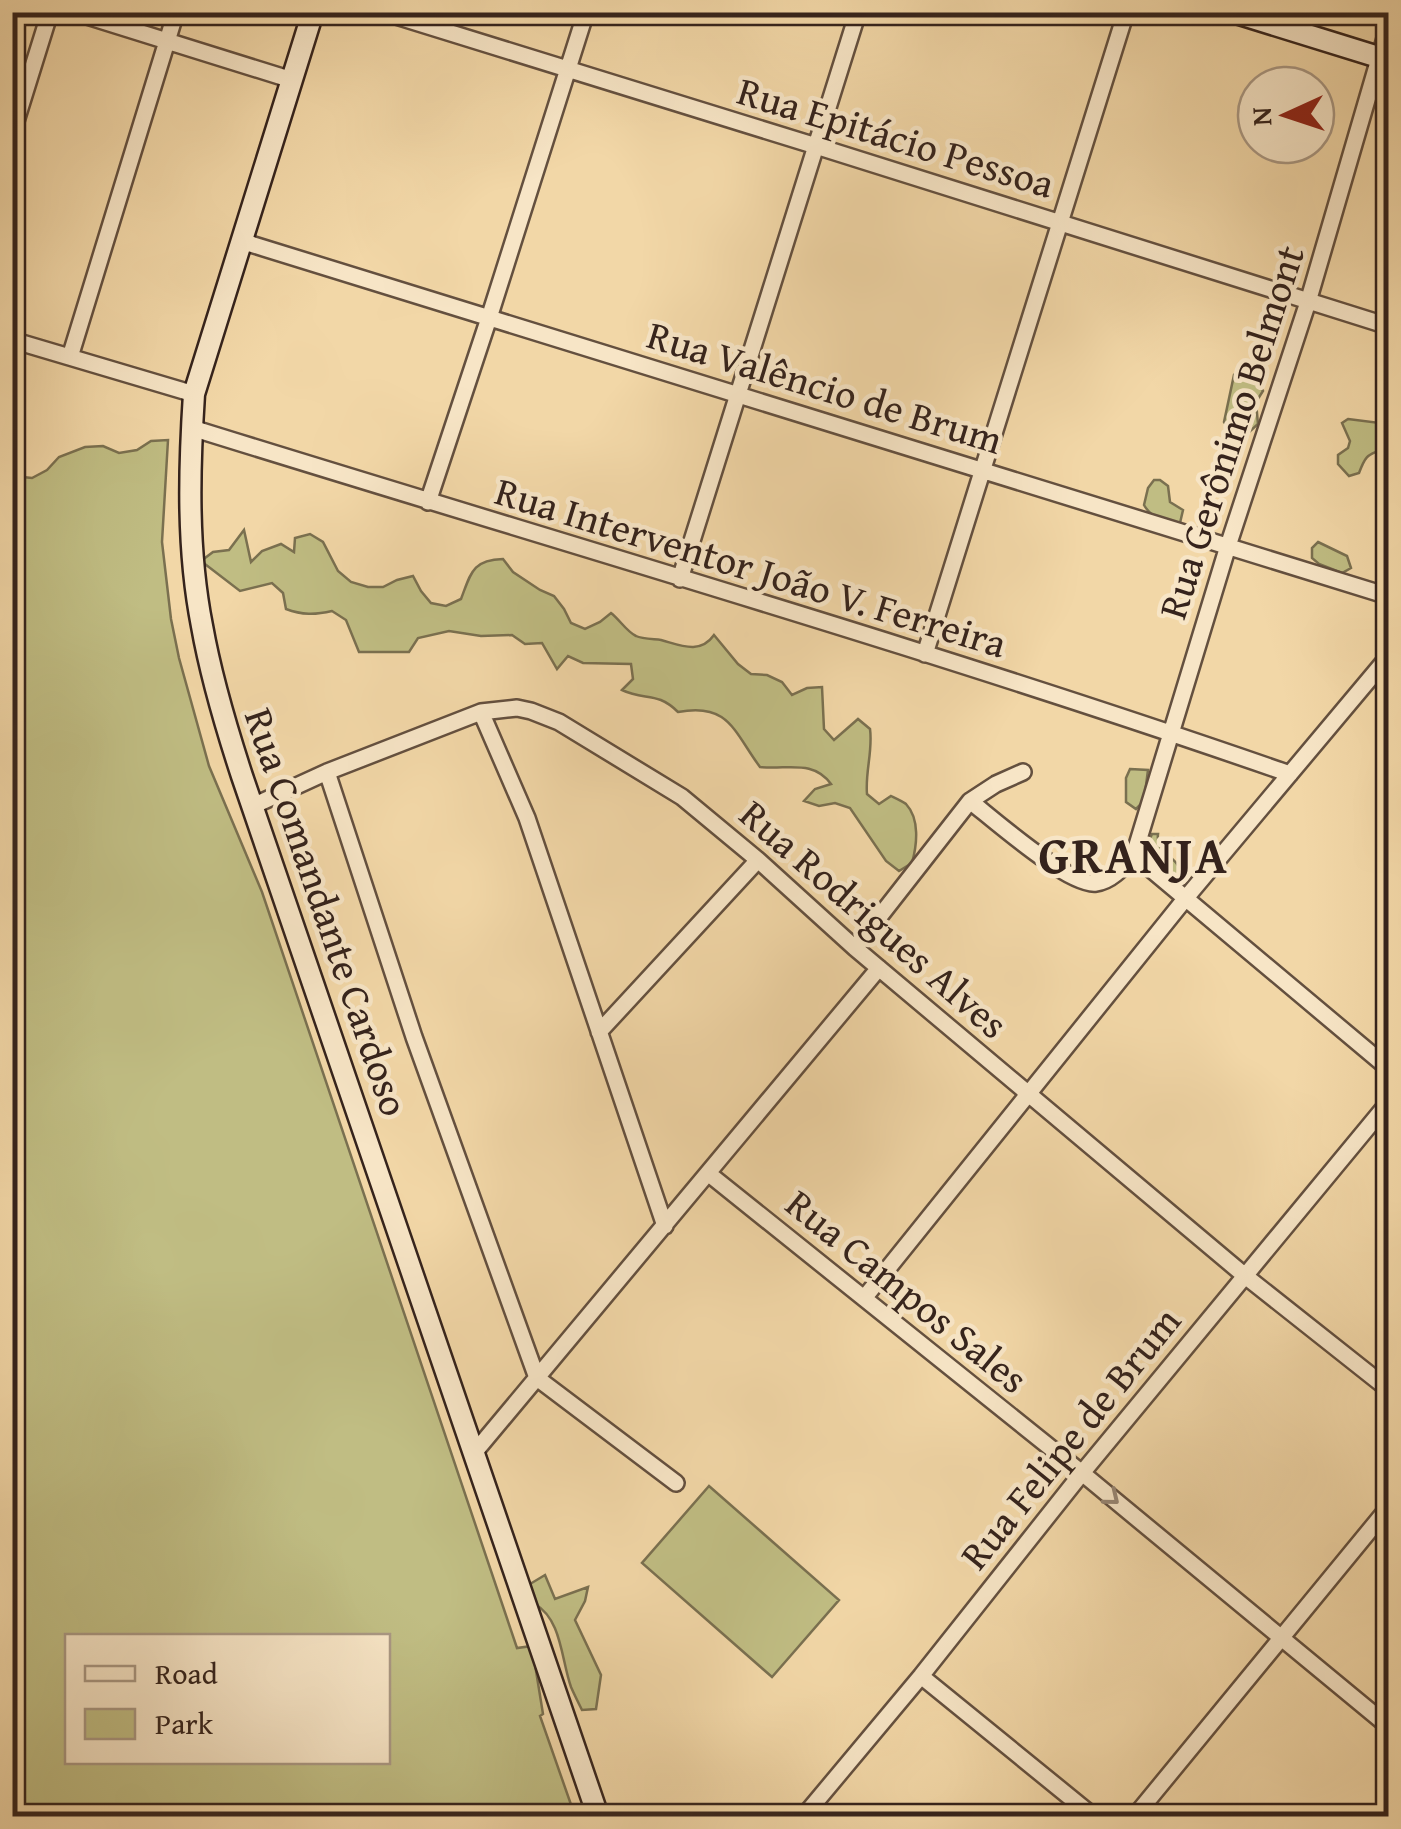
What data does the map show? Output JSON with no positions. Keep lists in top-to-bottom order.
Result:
{
  "streets": {
    "street": [
      "Rua Epitácio Pessoa",
      "Rua Valêncio de Brum",
      "Rua Gerônimo Belmont",
      "Rua Interventor João V. Ferreira",
      "Rua Comandante Cardoso",
      "Rua Rodrigues Alves",
      "Rua Campos Sales",
      "Rua Felipe de Brum"
    ]
  },
  "crossings": [
    ["Rua Epitácio Pessoa", "Rua Gerônimo Belmont"],
    ["Rua Valêncio de Brum", "Rua Gerônimo Belmont"],
    ["Rua Valêncio de Brum", "Rua Comandante Cardoso"],
    ["Rua Gerônimo Belmont", "Rua Interventor João V. Ferreira"],
    ["Rua Interventor João V. Ferreira", "Rua Comandante Cardoso"],
    ["Rua Comandante Cardoso", "Rua Rodrigues Alves"],
    ["Rua Rodrigues Alves", "Rua Felipe de Brum"],
    ["Rua Campos Sales", "Rua Felipe de Brum"]
  ],
  "districts": ["GRANJA"],
  "legend": ["Road", "Park"],
  "north": "left"
}
